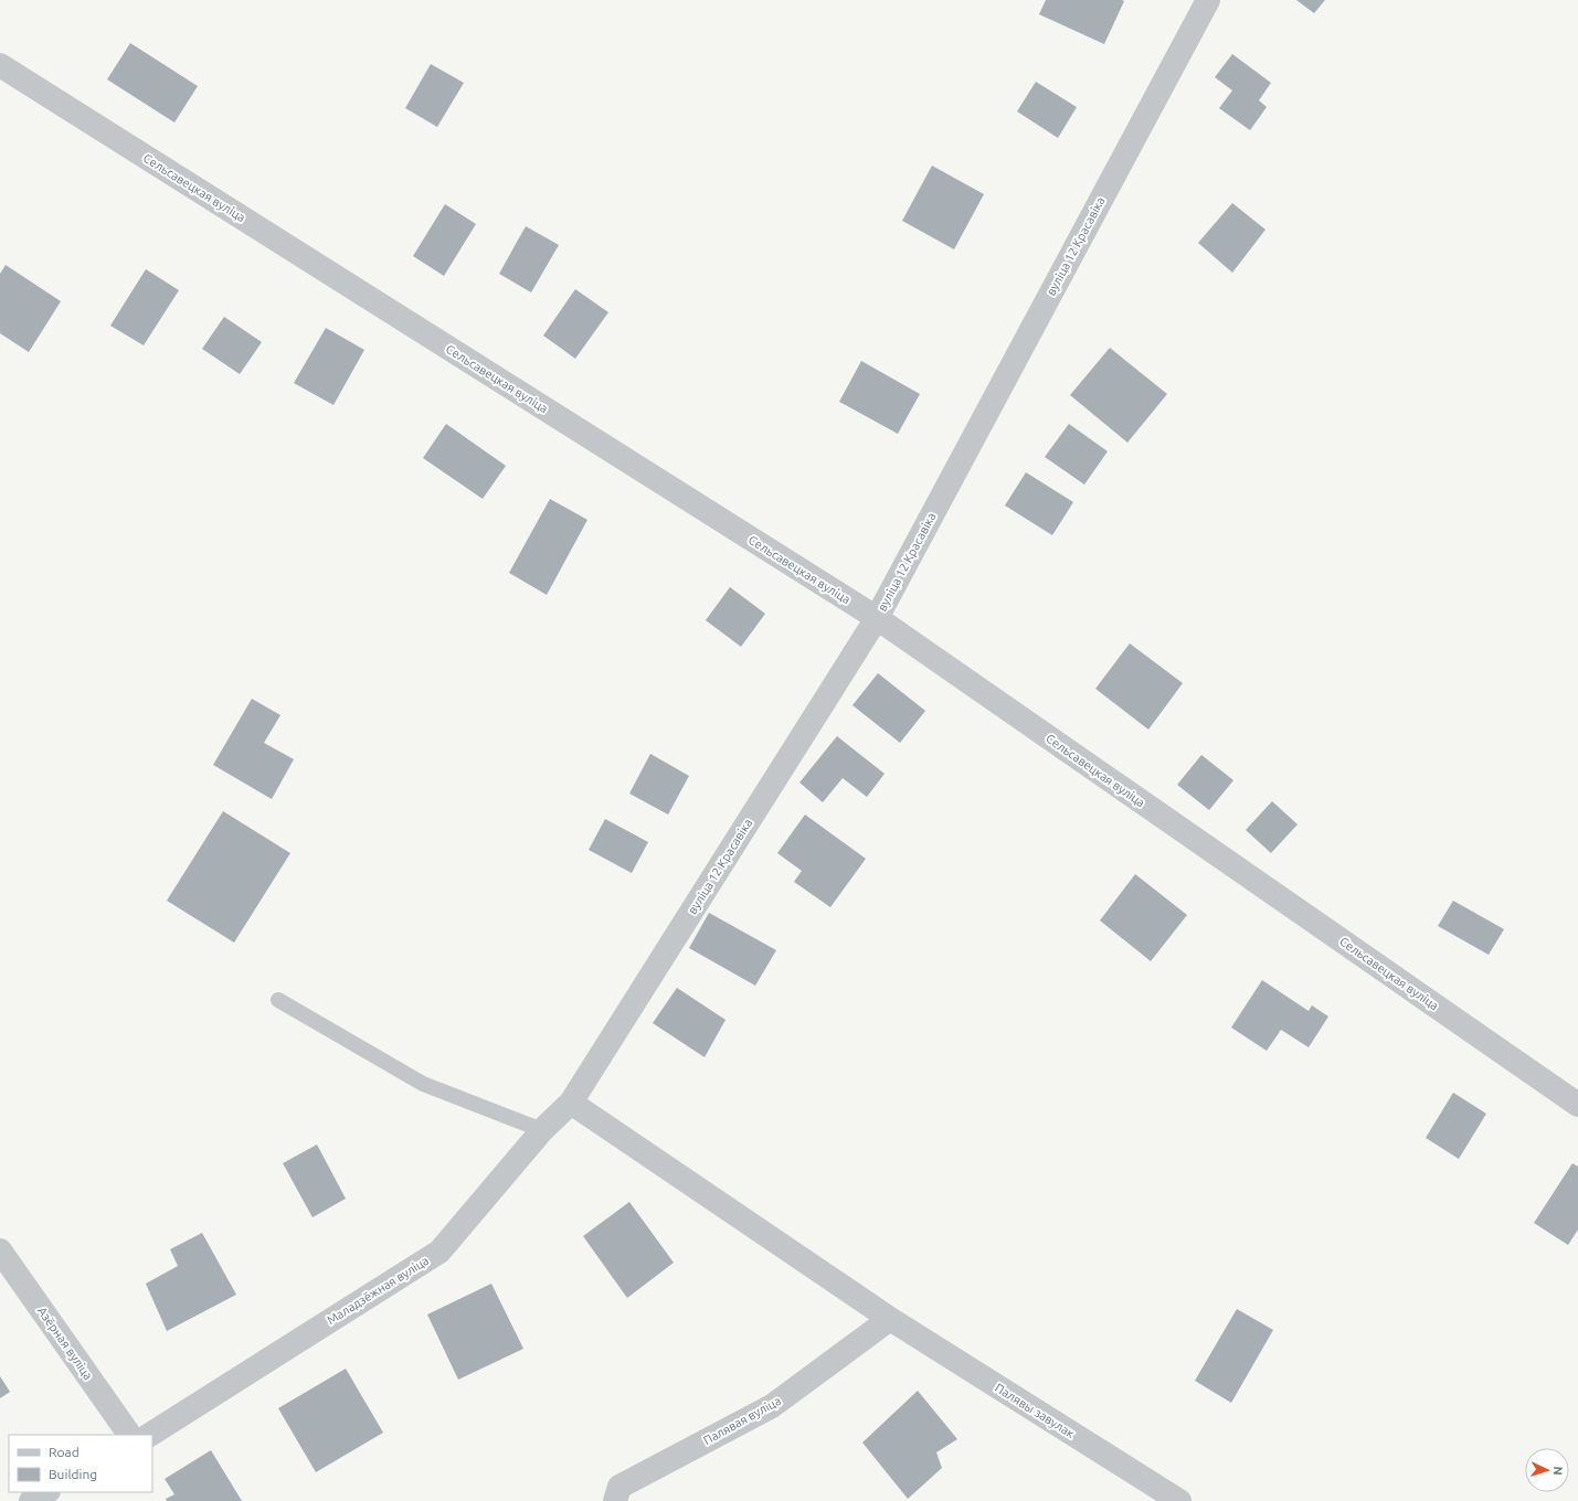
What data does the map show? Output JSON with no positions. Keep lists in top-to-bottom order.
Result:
{
  "streets": {
    "street": [
      "Сельсавецкая вуліца",
      "вуліца 12 Красавіка",
      "Маладзёжная вуліца",
      "Азёрная вуліца",
      "Палявы завулак",
      "Палявая вуліца"
    ]
  },
  "crossings": [
    ["Сельсавецкая вуліца", "вуліца 12 Красавіка"],
    ["вуліца 12 Красавіка", "Маладзёжная вуліца"],
    ["вуліца 12 Красавіка", "Палявы завулак"],
    ["Маладзёжная вуліца", "Палявы завулак"],
    ["Палявы завулак", "Палявая вуліца"]
  ],
  "legend": ["Road", "Building"],
  "north": "right"
}
